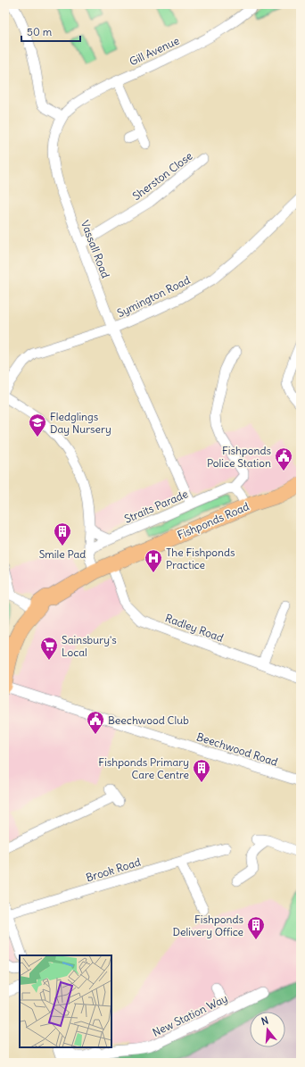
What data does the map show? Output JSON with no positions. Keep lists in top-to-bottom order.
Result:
{
  "streets": {
    "main road": ["Fishponds Road"],
    "street": [
      "Gill Avenue",
      "Sherston Close",
      "Vassall Road",
      "Symington Road",
      "Straits Parade",
      "Radley Road",
      "Beechwood Road",
      "Brook Road",
      "New Station Way"
    ]
  },
  "crossings": [
    ["Gill Avenue", "Vassall Road"],
    ["Sherston Close", "Vassall Road"],
    ["Vassall Road", "Symington Road"],
    ["Vassall Road", "Straits Parade"],
    ["Fishponds Road", "Radley Road"],
    ["Fishponds Road", "Beechwood Road"]
  ],
  "places": {
    "school or university": ["Fledglings Day Nursery"],
    "public building": ["Fishponds Police Station", "Beechwood Club"],
    "building": ["Smile Pad", "Fishponds Primary Care Centre", "Fishponds Delivery Office"],
    "hospital": ["The Fishponds Practice"],
    "supermarket": ["Sainsbury's Local"]
  },
  "scale_bar": "50 m",
  "north": "top"
}
